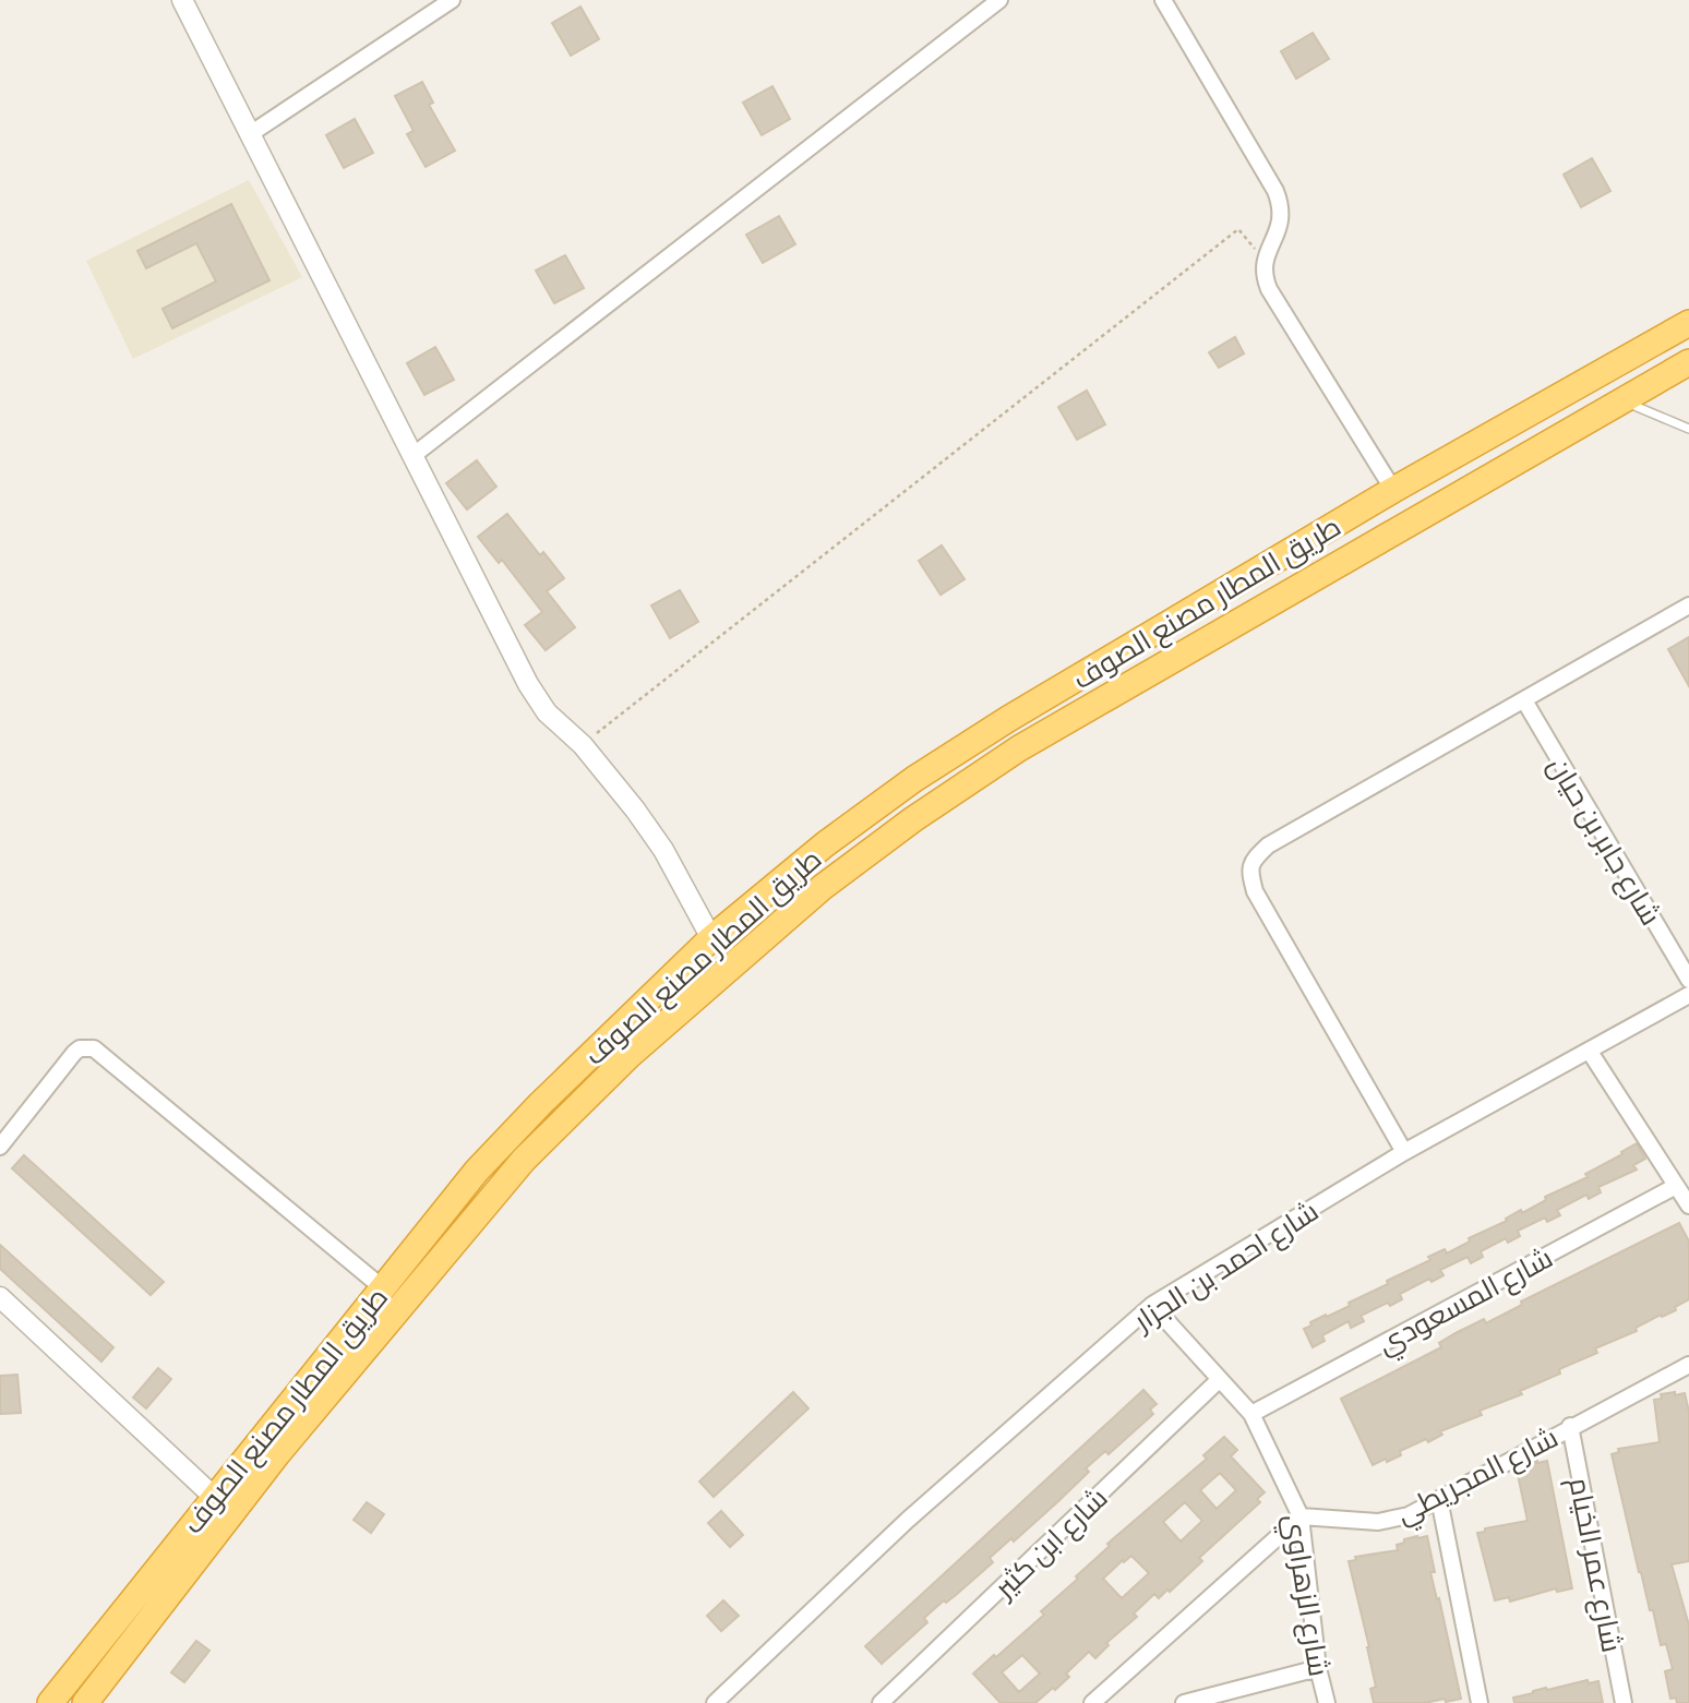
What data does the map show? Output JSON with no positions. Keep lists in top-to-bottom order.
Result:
{
  "streets": {
    "highway": ["طريق المطار مصنع الصوف"],
    "street": [
      "شارع جابر بن حيان",
      "شارع احمد بن الجزار",
      "شارع المسعودي",
      "شارع المجريطي",
      "شارع ابن كثير",
      "شارع عمر الخيام",
      "شارع الزهراوي"
    ]
  },
  "crossings": [
    ["شارع احمد بن الجزار", "شارع الزهراوي"],
    ["شارع المسعودي", "شارع الزهراوي"],
    ["شارع المجريطي", "شارع عمر الخيام"],
    ["شارع المجريطي", "شارع الزهراوي"],
    ["شارع ابن كثير", "شارع الزهراوي"]
  ]
}
